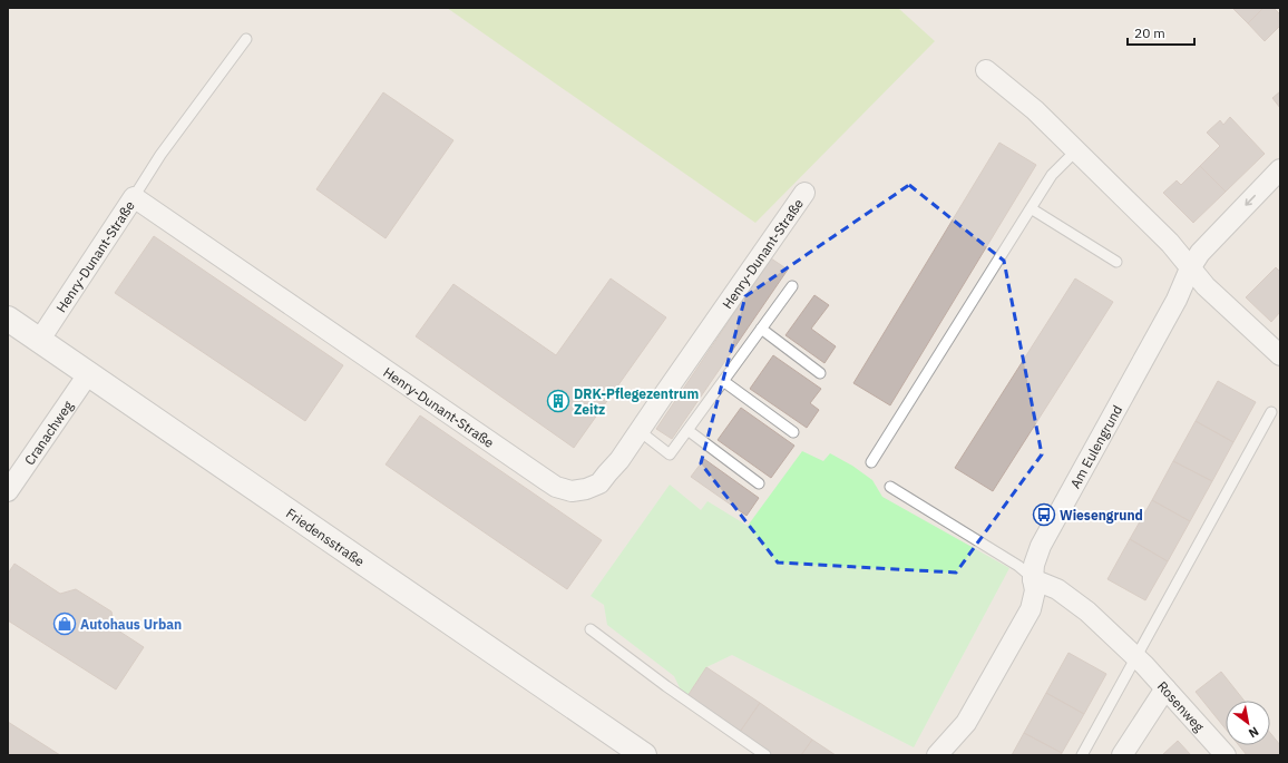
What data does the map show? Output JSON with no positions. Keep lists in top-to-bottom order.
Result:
{
  "streets": {
    "street": [
      "Henry-Dunant-Straße",
      "Cranachweg",
      "Am Eulengrund",
      "Friedensstraße",
      "Rosenweg"
    ]
  },
  "crossings": [
    ["Henry-Dunant-Straße", "Friedensstraße"],
    ["Cranachweg", "Friedensstraße"],
    ["Am Eulengrund", "Rosenweg"]
  ],
  "places": {
    "building": ["DRK-Pflegezentrum Zeitz"],
    "bus stop": ["Wiesengrund"],
    "shop": ["Autohaus Urban"]
  },
  "scale_bar": "20 m",
  "north": "bottom right"
}
